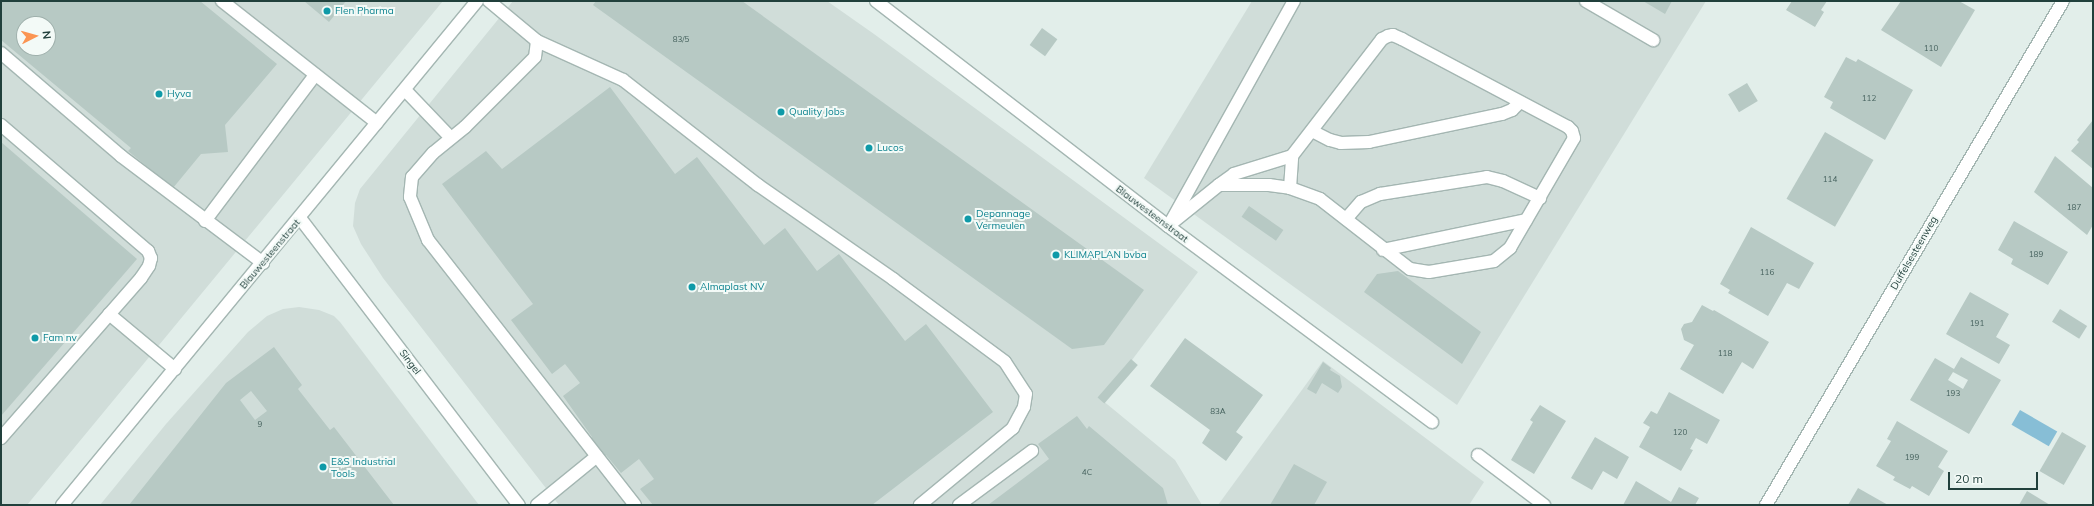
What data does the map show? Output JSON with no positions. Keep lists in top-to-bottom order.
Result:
{
  "streets": {
    "street": ["Blauwesteenstraat", "Duffelsesteenweg", "Singel"]
  },
  "crossings": [
    ["Blauwesteenstraat", "Singel"]
  ],
  "places": [
    "Flen Pharma",
    "Hyva",
    "Quality Jobs",
    "Lucos",
    "Depannage Vermeulen",
    "KLIMAPLAN bvba",
    "Almaplast NV",
    "Fam nv",
    "E&S Industrial Tools"
  ],
  "house_numbers": [
    "83/5",
    "110",
    "112",
    "114",
    "187",
    "189",
    "116",
    "191",
    "118",
    "193",
    "83A",
    "9",
    "120",
    "199",
    "4C"
  ],
  "scale_bar": "20 m",
  "north": "right"
}
